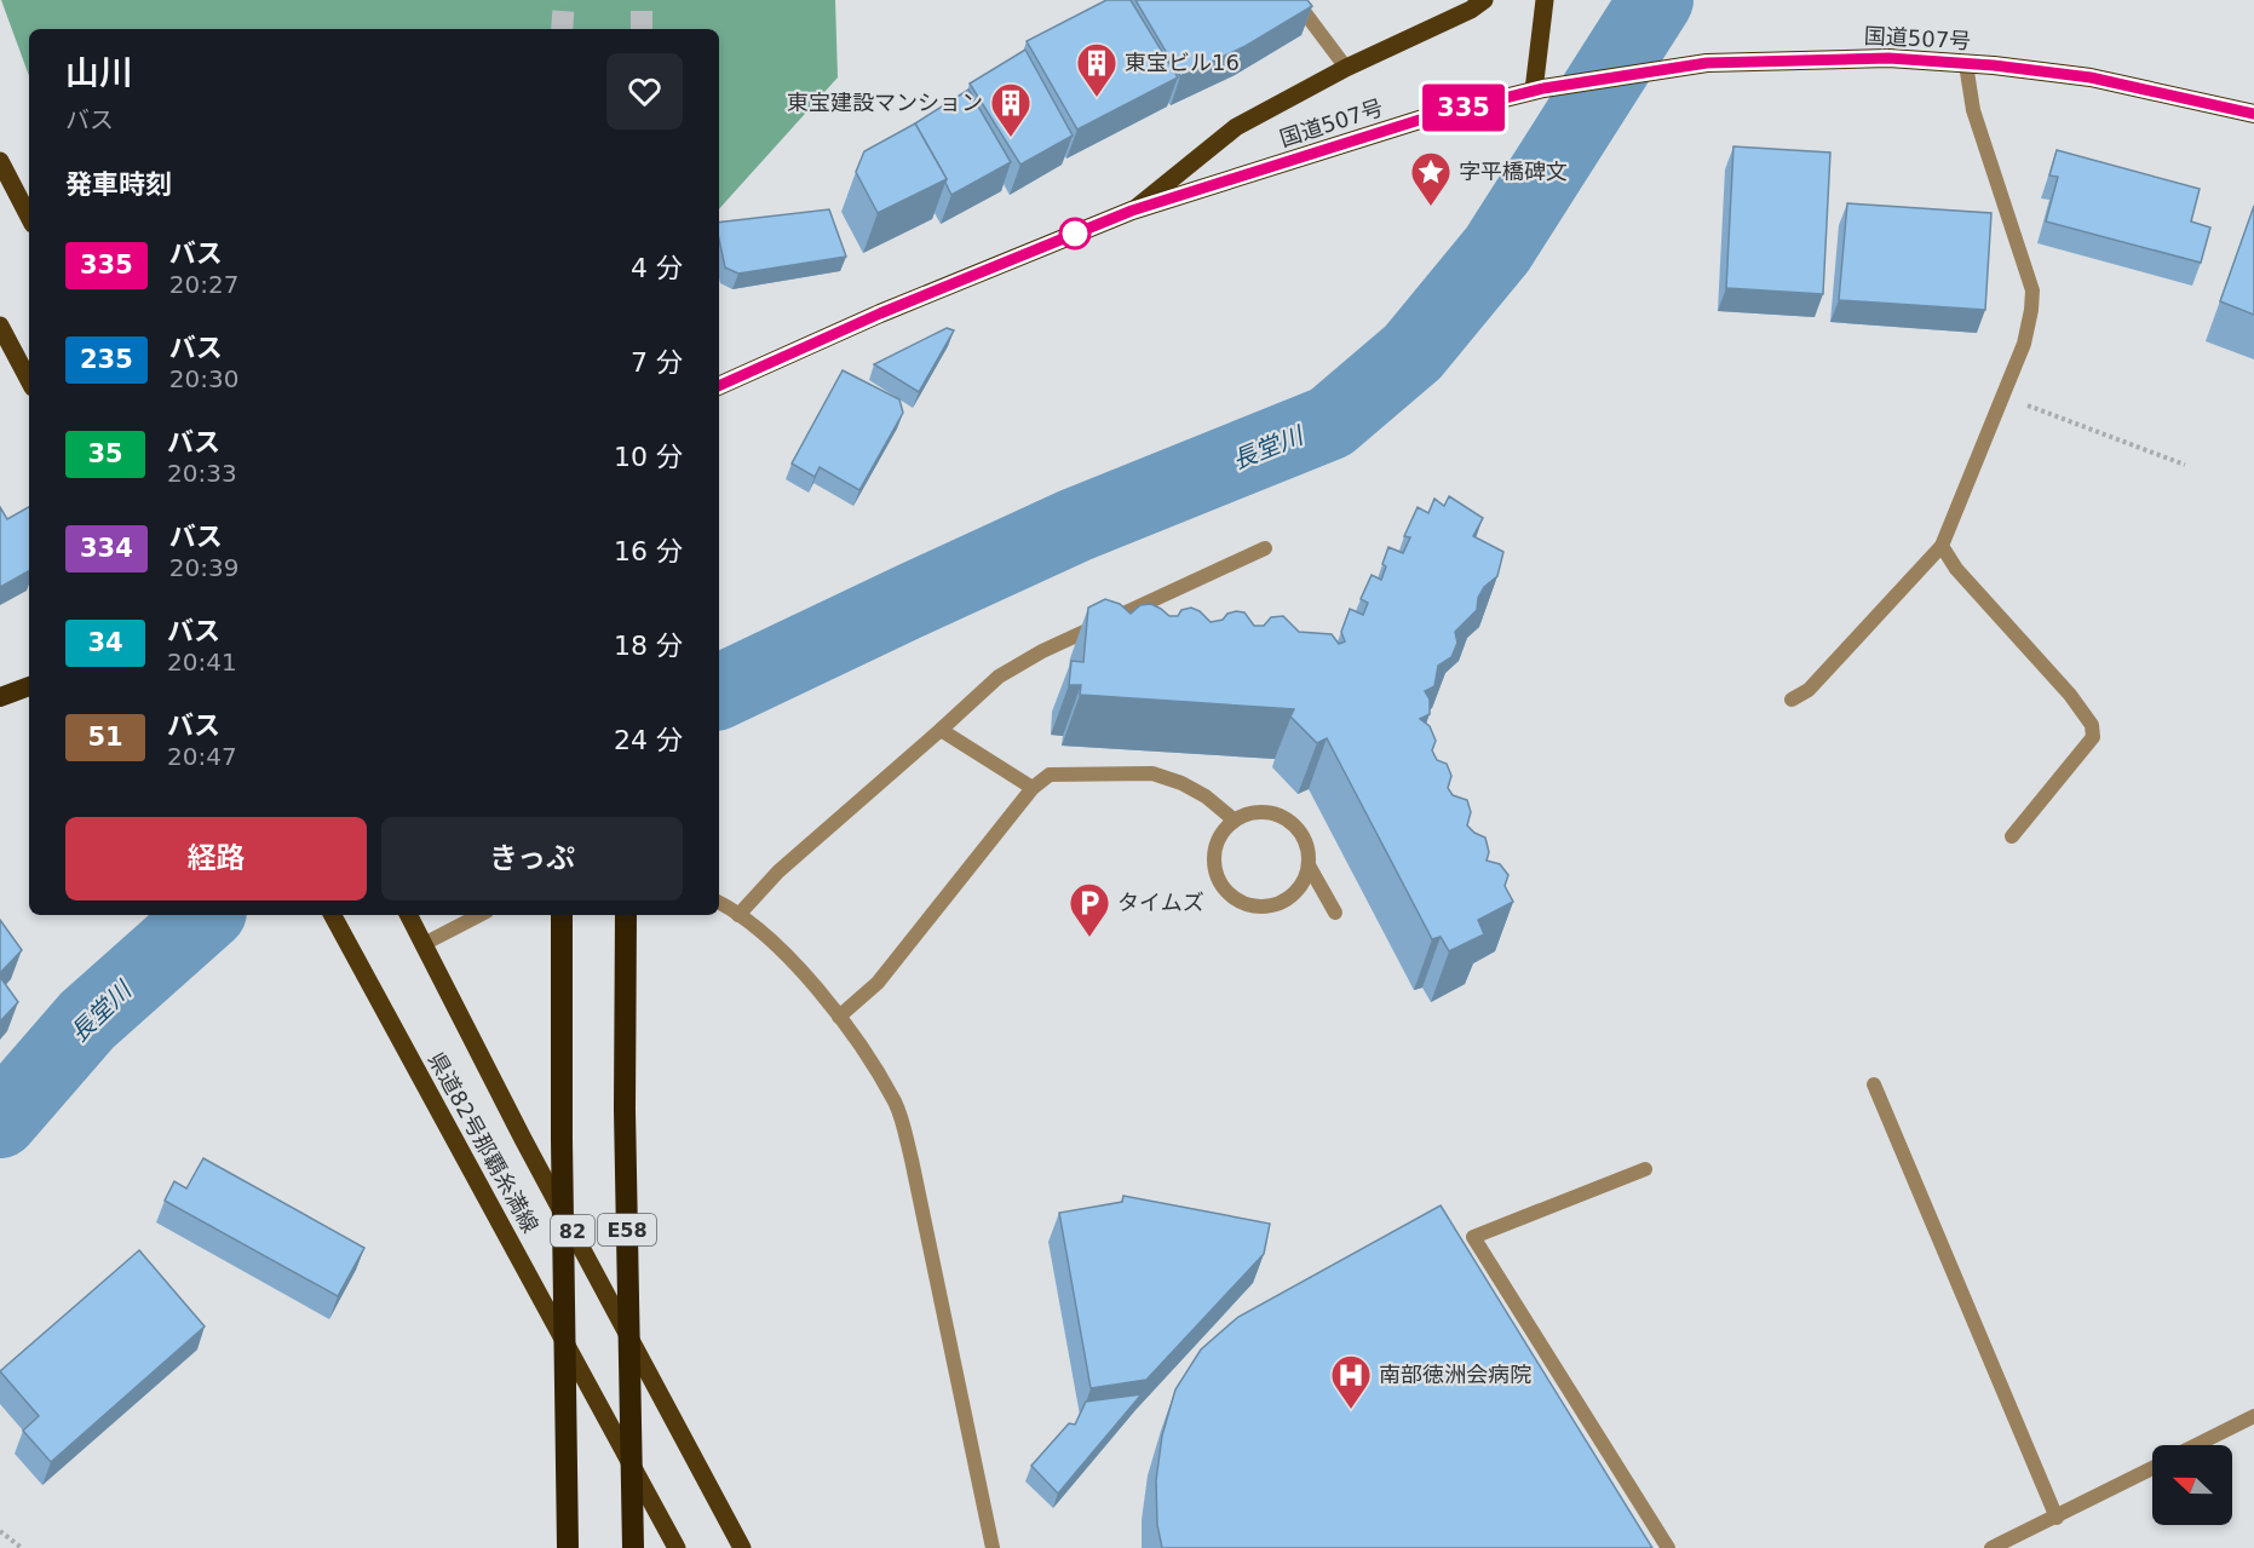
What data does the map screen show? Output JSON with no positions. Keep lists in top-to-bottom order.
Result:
{
  "streets": {
    "highway": ["国道507号", "E58"],
    "main road": ["県道82号那覇糸満線", "82"]
  },
  "water": ["長堂川"],
  "places": {
    "building": ["東宝ビル16", "東宝建設マンション"],
    "place": ["字平橋碑文"],
    "parking": ["タイムズ"],
    "hospital": ["南部徳洲会病院"]
  },
  "lines": ["bus line 335"],
  "north": "left",
  "page": {
    "on_map": "335",
    "heading": [
      ["山川", "バス"],
      "発車時刻"
    ],
    "list": [
      {
        "mark": "335",
        "name": "バス",
        "note": "20:27",
        "value": "4 分"
      },
      {
        "mark": "235",
        "name": "バス",
        "note": "20:30",
        "value": "7 分"
      },
      {
        "mark": "35",
        "name": "バス",
        "note": "20:33",
        "value": "10 分"
      },
      {
        "mark": "334",
        "name": "バス",
        "note": "20:39",
        "value": "16 分"
      },
      {
        "mark": "34",
        "name": "バス",
        "note": "20:41",
        "value": "18 分"
      },
      {
        "mark": "51",
        "name": "バス",
        "note": "20:47",
        "value": "24 分"
      }
    ],
    "buttons": ["経路", "きっぷ"]
  }
}
